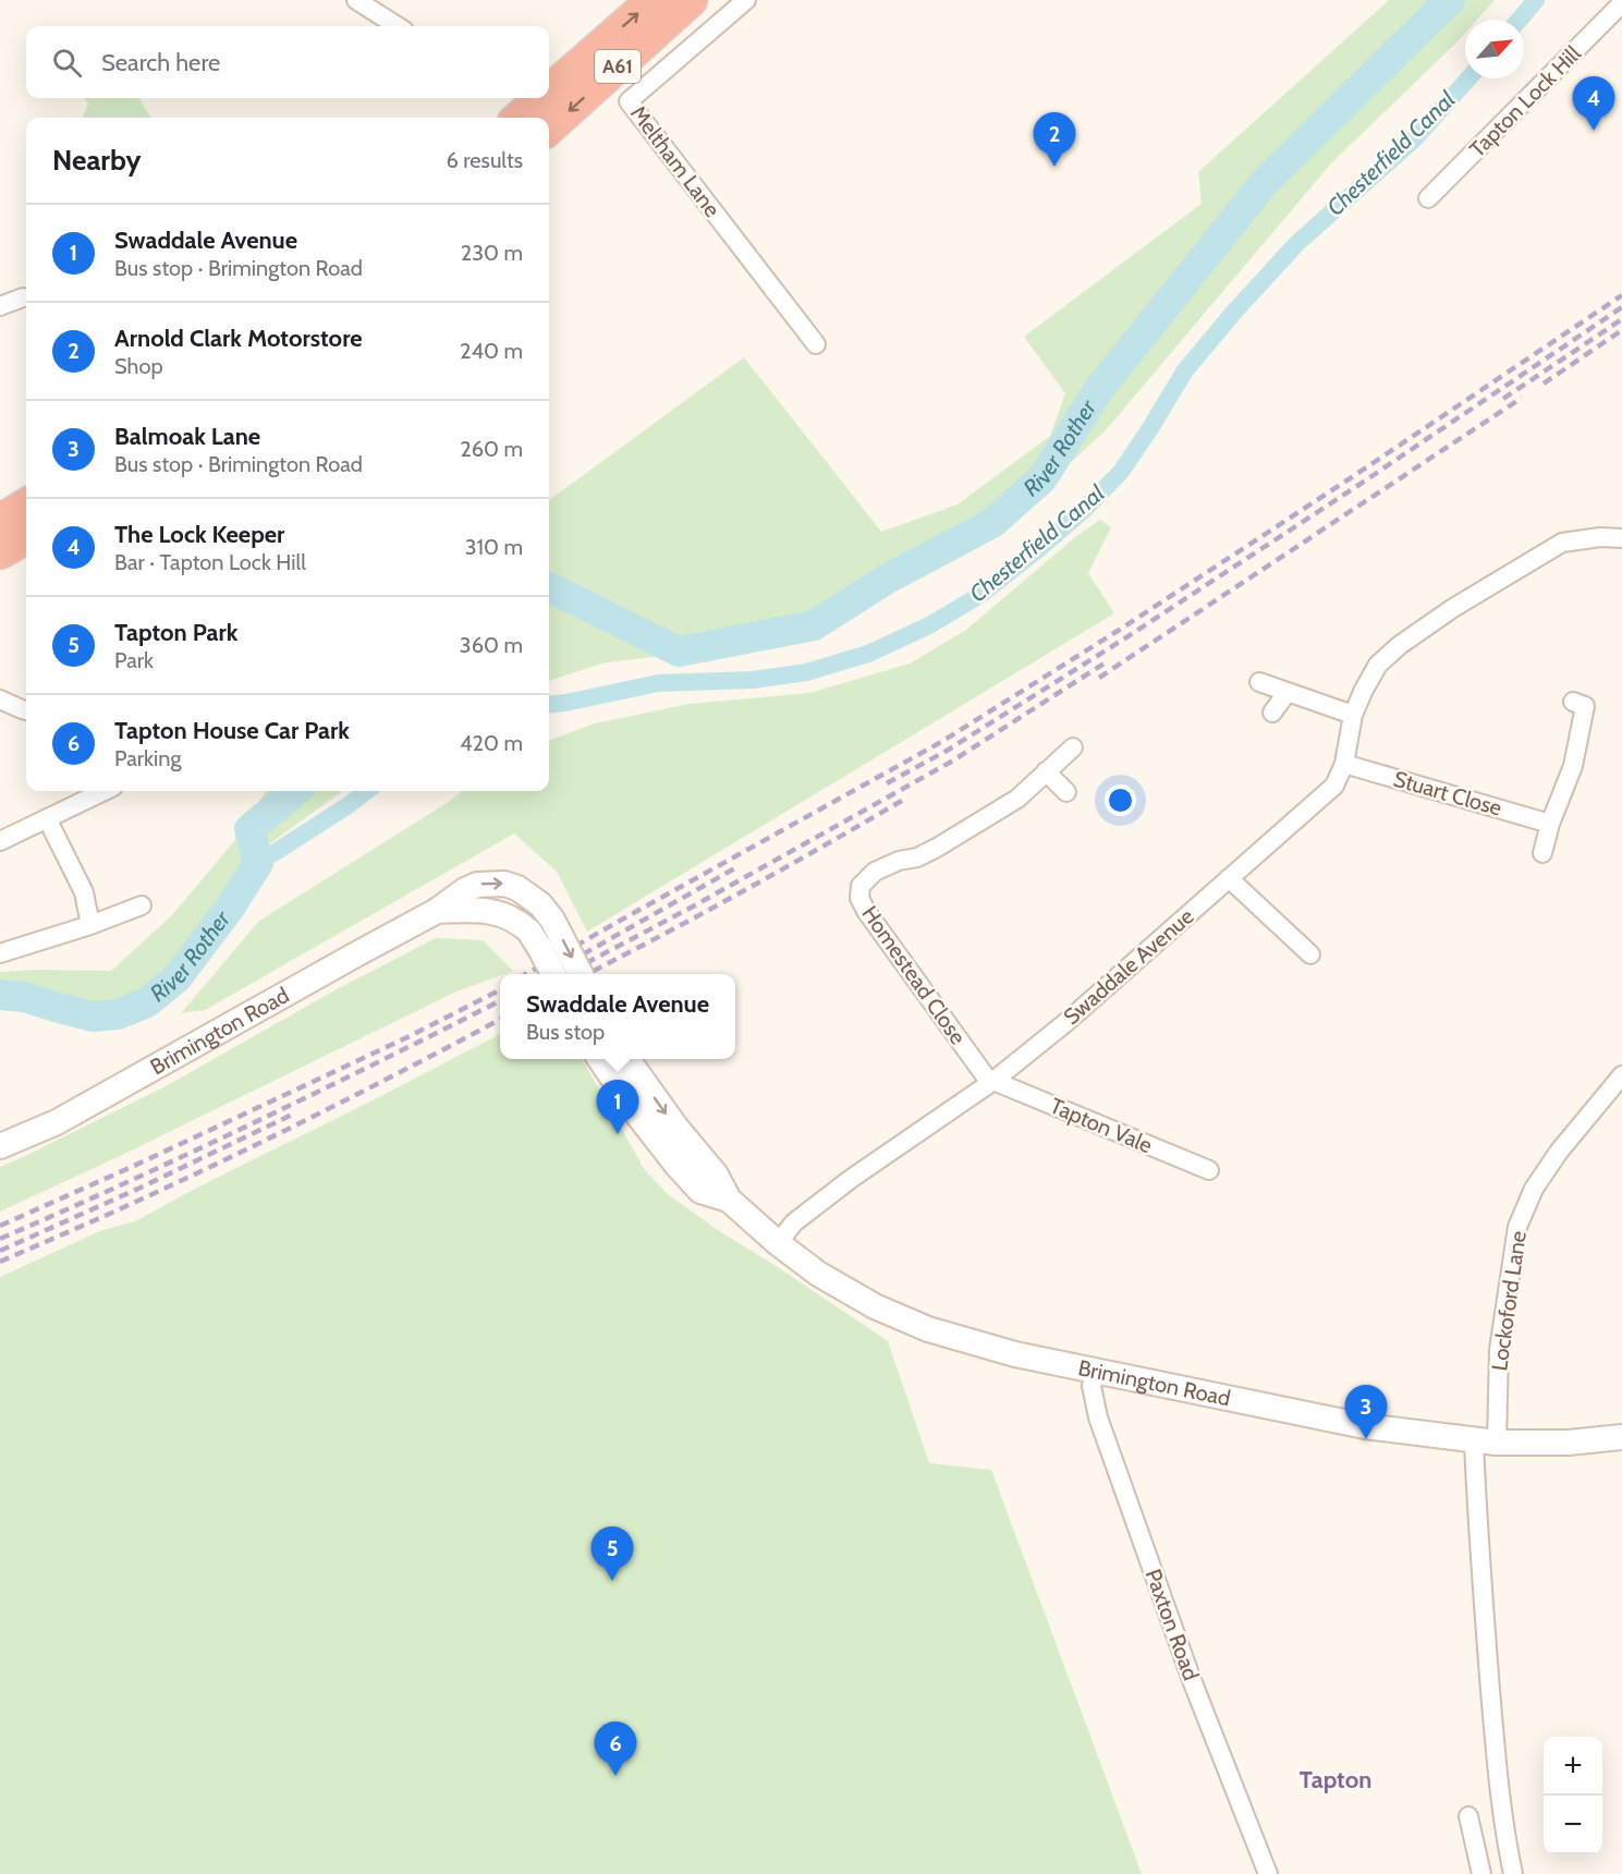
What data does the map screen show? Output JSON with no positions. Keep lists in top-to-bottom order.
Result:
{
  "streets": {
    "highway": ["A61"],
    "main road": ["Brimington Road"],
    "street": [
      "Tapton Lock Hill",
      "Meltham Lane",
      "Stuart Close",
      "Swaddale Avenue",
      "Homestead Close",
      "Tapton Vale",
      "Lockoford Lane",
      "Paxton Road"
    ]
  },
  "crossings": [
    ["Stuart Close", "Swaddale Avenue"],
    ["Swaddale Avenue", "Homestead Close"],
    ["Swaddale Avenue", "Brimington Road"],
    ["Swaddale Avenue", "Tapton Vale"],
    ["Homestead Close", "Tapton Vale"],
    ["Brimington Road", "Lockoford Lane"],
    ["Brimington Road", "Paxton Road"]
  ],
  "districts": ["Tapton"],
  "water": ["Chesterfield Canal", "River Rother"],
  "north": "top right",
  "page": {
    "search": "Search here",
    "pins": [
      "4",
      "2",
      "1",
      "3",
      "5",
      "6"
    ],
    "heading": ["Nearby", "6 results"],
    "list": [
      {
        "mark": "1",
        "name": "Swaddale Avenue",
        "note": "Bus stop · Brimington Road",
        "value": "230 m"
      },
      {
        "mark": "2",
        "name": "Arnold Clark Motorstore",
        "note": "Shop",
        "value": "240 m"
      },
      {
        "mark": "3",
        "name": "Balmoak Lane",
        "note": "Bus stop · Brimington Road",
        "value": "260 m"
      },
      {
        "mark": "4",
        "name": "The Lock Keeper",
        "note": "Bar · Tapton Lock Hill",
        "value": "310 m"
      },
      {
        "mark": "5",
        "name": "Tapton Park",
        "note": "Park",
        "value": "360 m"
      },
      {
        "mark": "6",
        "name": "Tapton House Car Park",
        "note": "Parking",
        "value": "420 m"
      }
    ],
    "popup": ["Swaddale Avenue", "Bus stop"],
    "map_buttons": ["+", "−"]
  }
}
